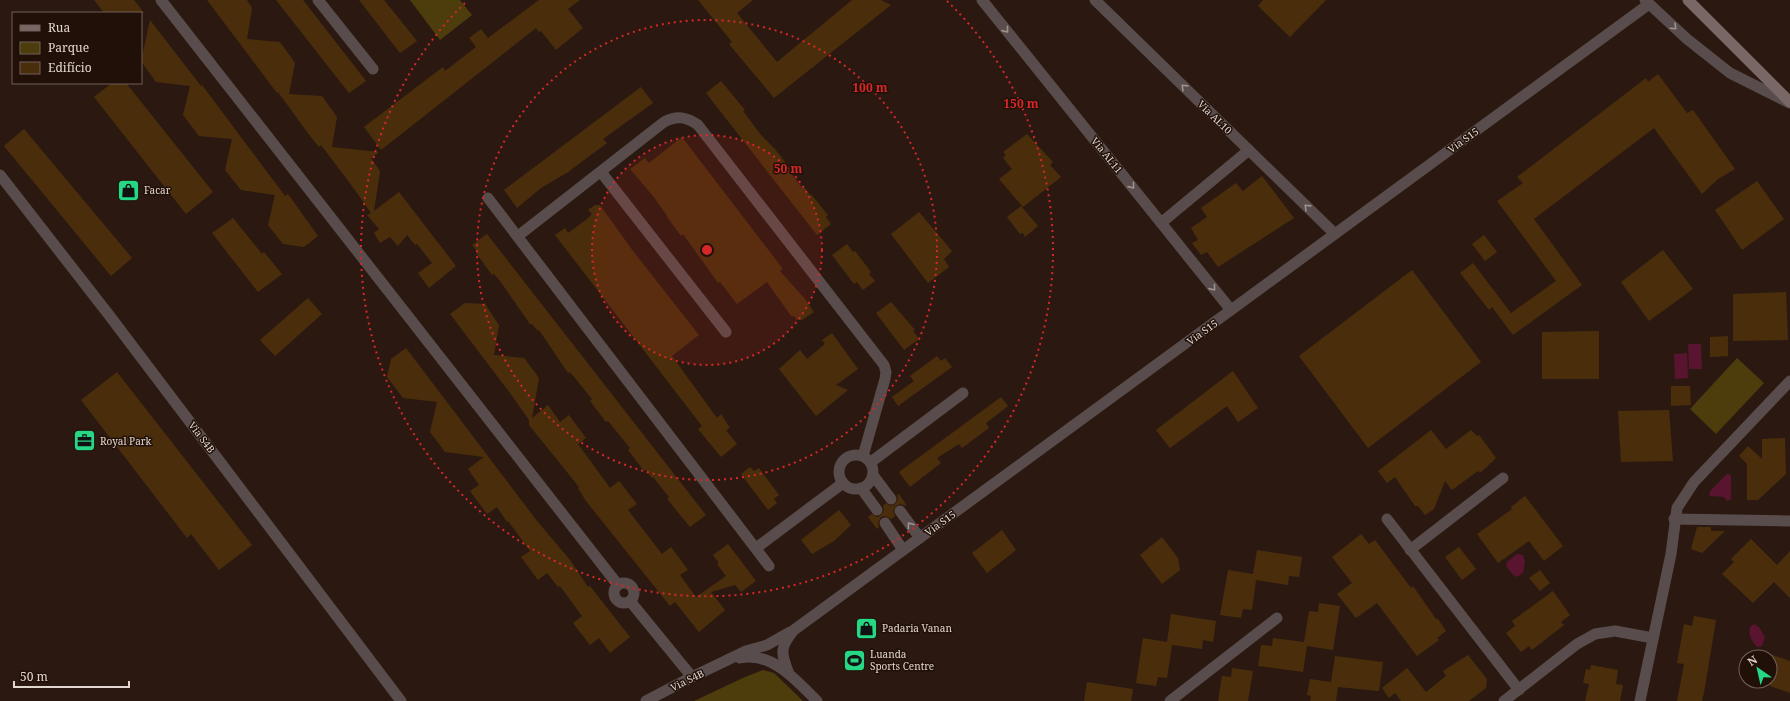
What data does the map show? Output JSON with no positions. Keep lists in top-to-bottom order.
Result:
{
  "streets": {
    "street": [
      "Via AL10",
      "Via S15",
      "Via AL11",
      "Via S4B"
    ]
  },
  "crossings": [
    ["Via AL10", "Via S15"],
    ["Via S15", "Via AL11"],
    ["Via S15", "Via S4B"]
  ],
  "one_way": ["Via AL10", "Via AL11"],
  "places": {
    "shop": ["Facar", "Padaria Vanan"],
    "office": ["Royal Park"],
    "sports": ["Luanda Sports Centre"]
  },
  "legend": ["Rua", "Parque", "Edifício"],
  "scale_bar": "50 m",
  "north": "top left",
  "rings": ["100 m", "150 m", "50 m"]
}
